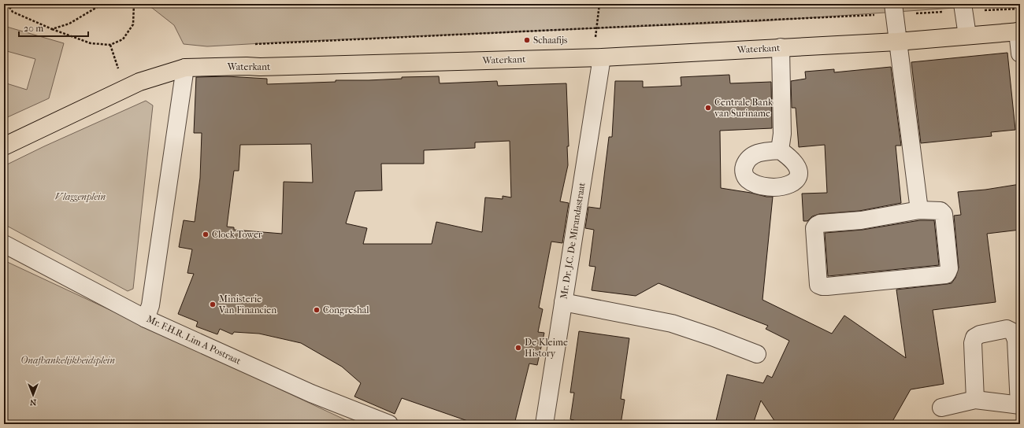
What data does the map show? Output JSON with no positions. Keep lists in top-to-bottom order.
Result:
{
  "streets": {
    "main road": ["Waterkant"],
    "street": ["Mr. Dr. J.C. De Mirandastraat", "Mr. F.H.R. Lim A Postraat"]
  },
  "crossings": [
    ["Waterkant", "Mr. Dr. J.C. De Mirandastraat"]
  ],
  "parks": ["Vlaggenplein", "Onafhankelijkheidsplein"],
  "places": [
    "Schaafijs",
    "Centrale Bank van Suriname",
    "Clock Tower",
    "Ministerie Van Financien",
    "Congreshal",
    "De Kleime History"
  ],
  "scale_bar": "20 m",
  "north": "bottom"
}
